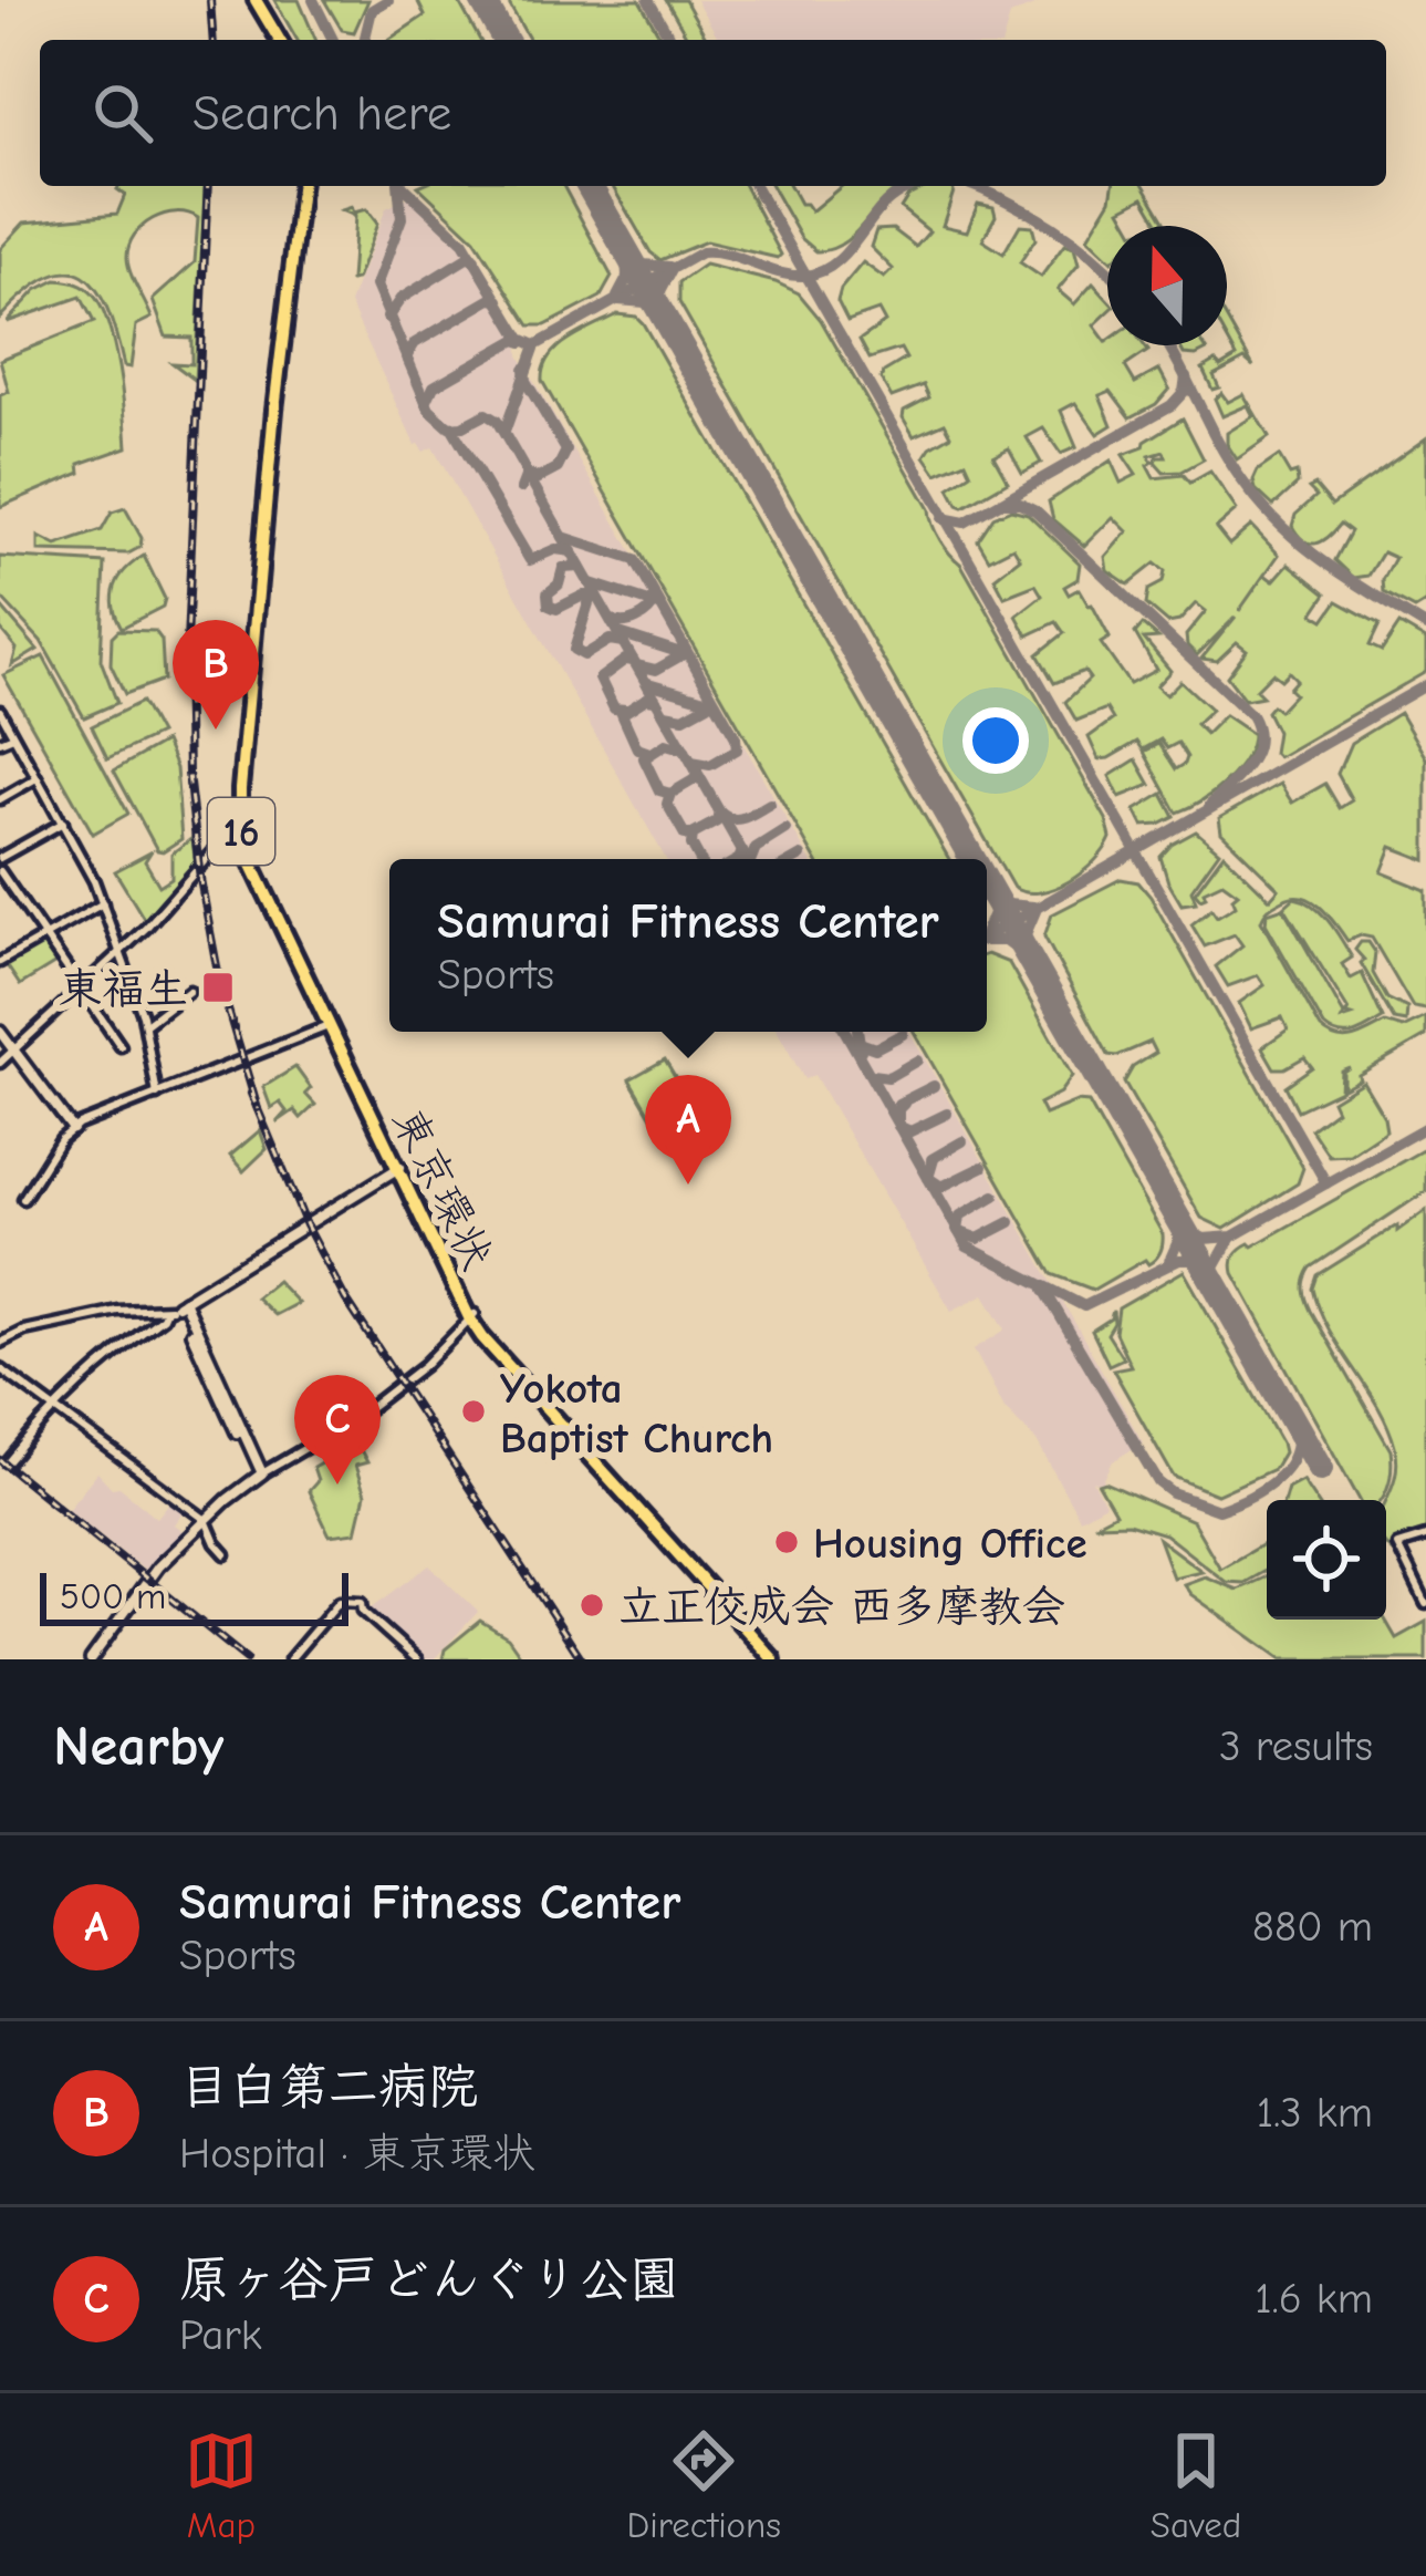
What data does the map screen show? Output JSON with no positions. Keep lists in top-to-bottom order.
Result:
{
  "streets": {
    "highway": ["16", "東京環状"]
  },
  "places": {
    "transit": ["東福生"],
    "other": ["Yokota Baptist Church", "Housing Office", "立正佼成会 西多摩教会"]
  },
  "scale_bar": "500 m",
  "north": "top",
  "page": {
    "search": "Search here",
    "pins": ["B", "A", "C"],
    "popup": ["Samurai Fitness Center", "Sports"],
    "scale": "500 m",
    "heading": ["Nearby", "3 results"],
    "list": [
      {
        "mark": "A",
        "name": "Samurai Fitness Center",
        "note": "Sports",
        "value": "880 m"
      },
      {
        "mark": "B",
        "name": "目白第二病院",
        "note": "Hospital · 東京環状",
        "value": "1.3 km"
      },
      {
        "mark": "C",
        "name": "原ヶ谷戸どんぐり公園",
        "note": "Park",
        "value": "1.6 km"
      }
    ],
    "nav": ["Map", "Directions", "Saved"]
  }
}
